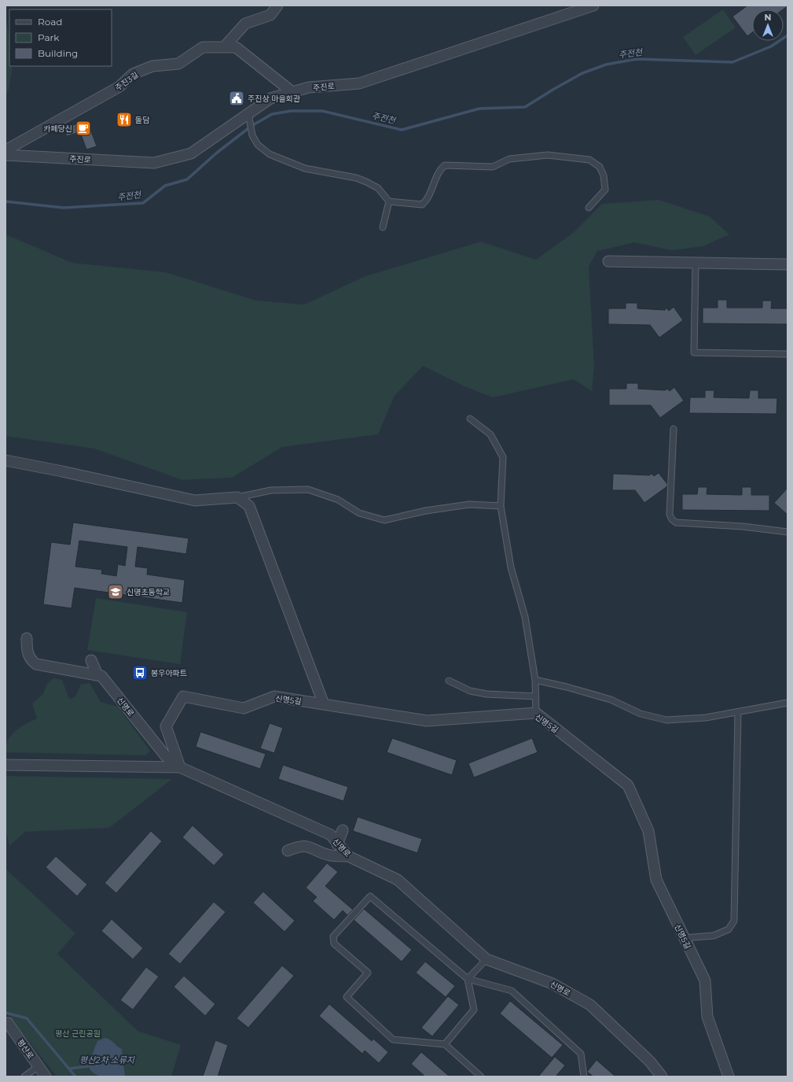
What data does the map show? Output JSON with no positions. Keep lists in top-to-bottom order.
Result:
{
  "streets": {
    "street": [
      "주진3길",
      "주진로",
      "신명5길",
      "신명로",
      "평산로"
    ]
  },
  "crossings": [
    ["주진3길", "주진로"],
    ["신명5길", "신명로"]
  ],
  "water": ["주전천", "평산2차 소류지"],
  "parks": ["평산 근린공원"],
  "places": {
    "public building": ["주진상 마을회관"],
    "restaurant": ["돌담"],
    "cafe": ["카페당신"],
    "school or university": ["신명초등학교"],
    "bus stop": ["봉우아파트"]
  },
  "legend": ["Road", "Park", "Building"],
  "north": "top"
}
